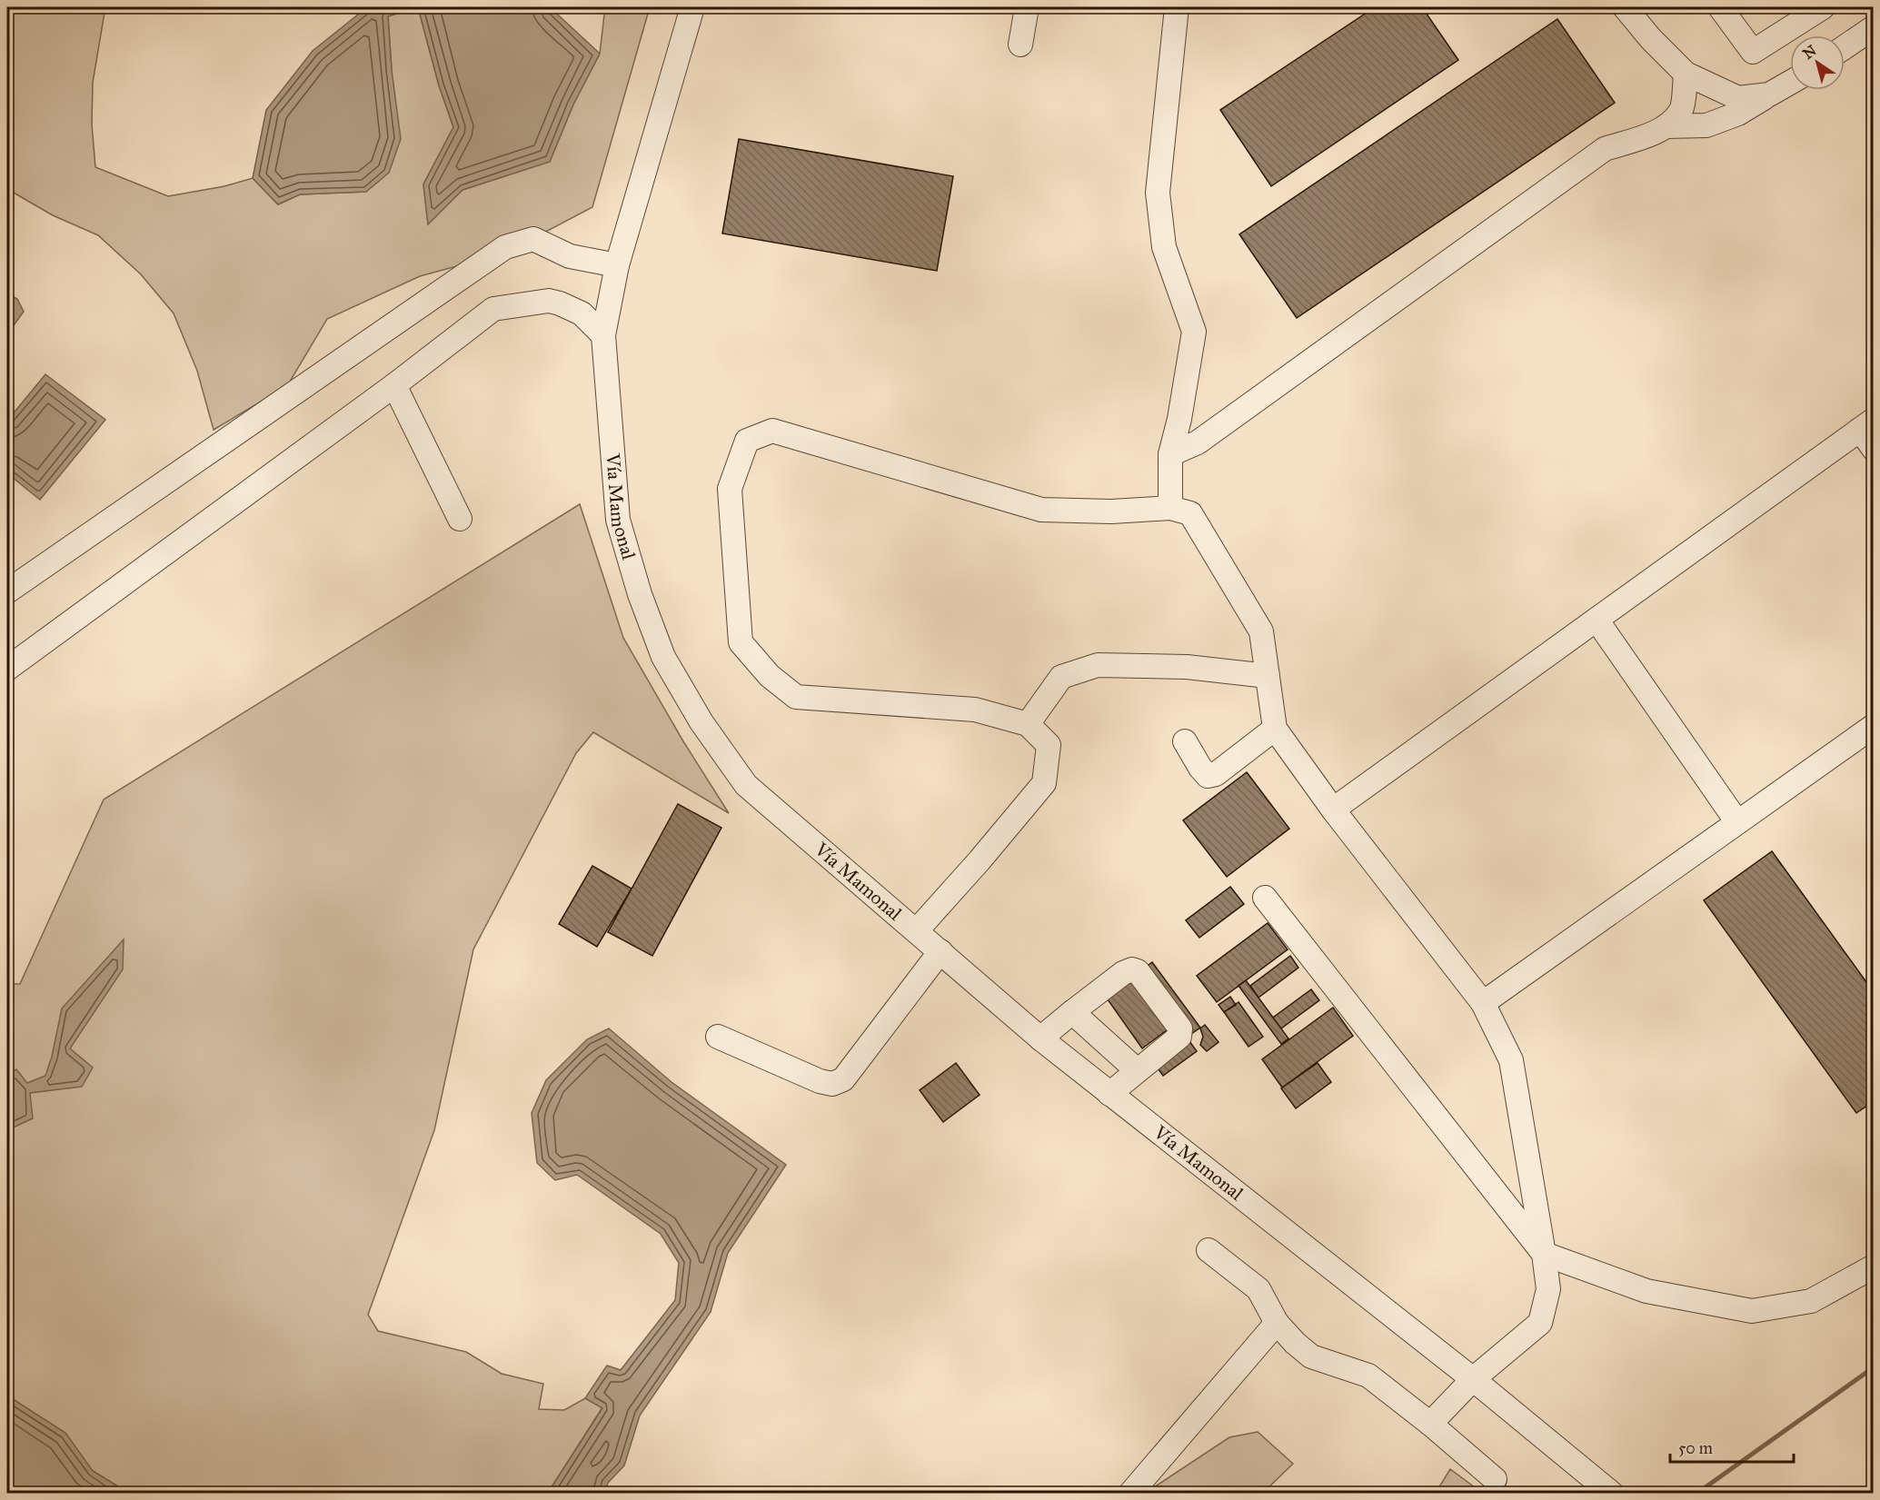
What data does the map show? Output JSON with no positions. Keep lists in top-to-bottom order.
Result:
{
  "streets": {
    "street": ["Vía Mamonal"]
  },
  "scale_bar": "50 m",
  "north": "top left"
}
